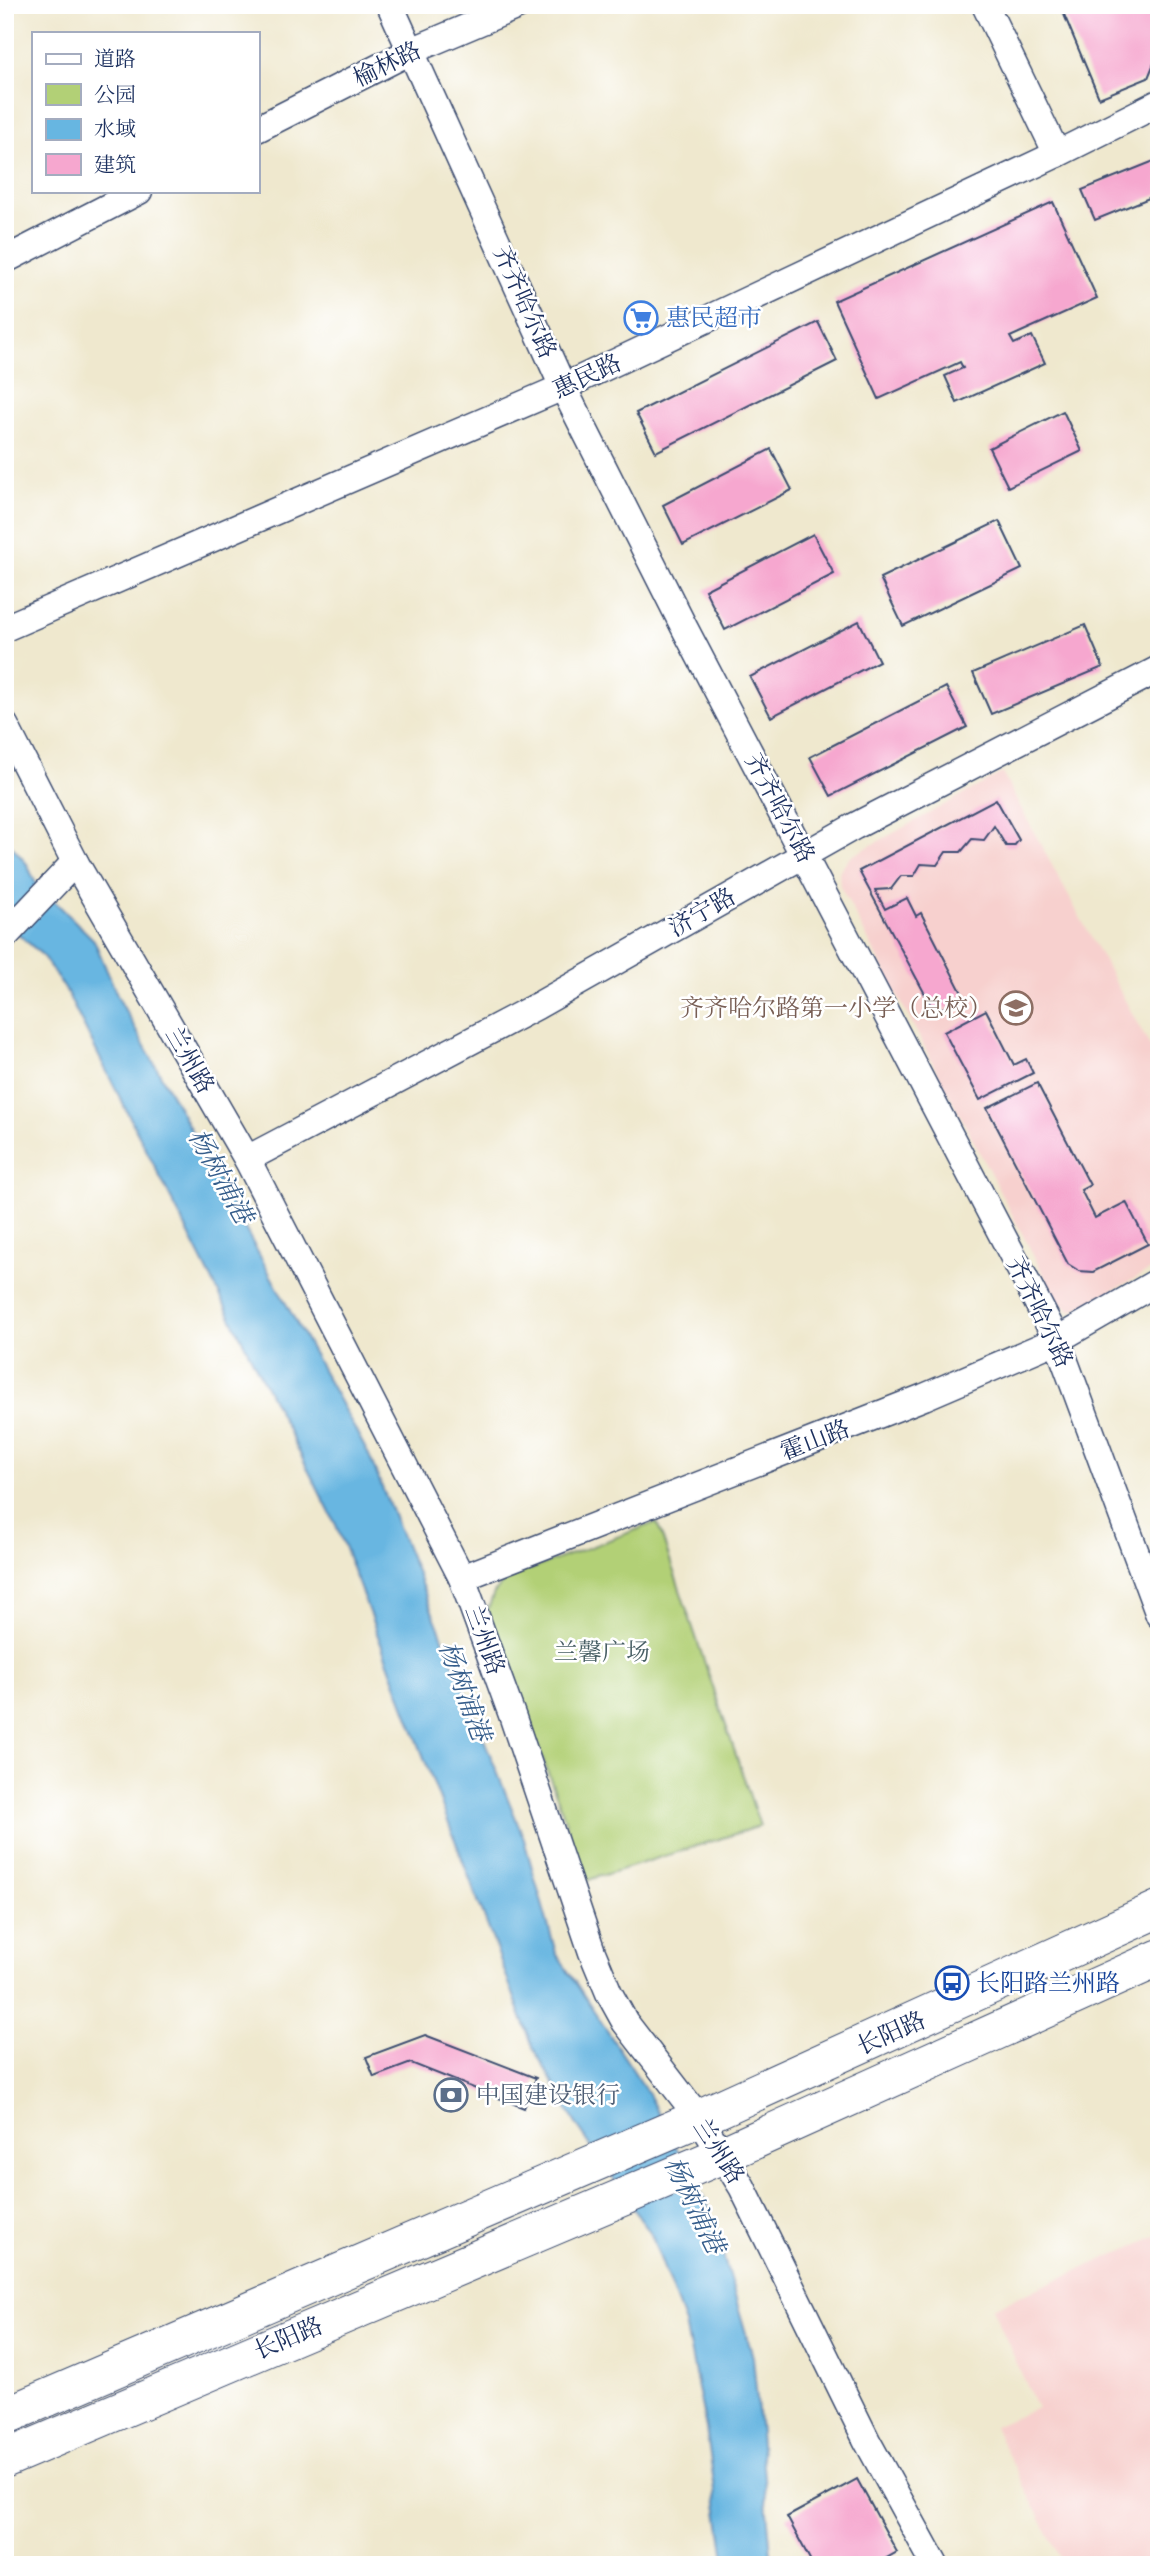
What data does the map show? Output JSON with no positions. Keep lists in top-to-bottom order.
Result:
{
  "streets": {
    "main road": ["长阳路"],
    "street": [
      "榆林路",
      "齐齐哈尔路",
      "惠民路",
      "济宁路",
      "兰州路",
      "霍山路"
    ]
  },
  "crossings": [
    ["榆林路", "齐齐哈尔路"],
    ["齐齐哈尔路", "惠民路"],
    ["齐齐哈尔路", "济宁路"],
    ["齐齐哈尔路", "霍山路"],
    ["济宁路", "兰州路"],
    ["兰州路", "霍山路"],
    ["兰州路", "长阳路"]
  ],
  "water": ["杨树浦港"],
  "parks": ["兰馨广场"],
  "places": {
    "supermarket": ["惠民超市"],
    "school or university": ["齐齐哈尔路第一小学（总校）"],
    "bus stop": ["长阳路兰州路"],
    "bank": ["中国建设银行"]
  },
  "legend": [
    "道路",
    "公园",
    "水域",
    "建筑"
  ]
}
